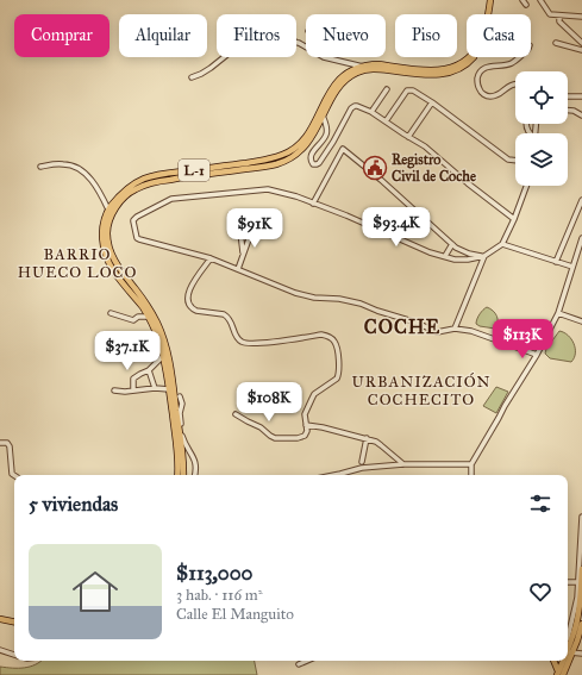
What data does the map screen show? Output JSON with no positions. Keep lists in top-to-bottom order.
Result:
{
  "streets": {
    "main road": ["L-1"]
  },
  "districts": ["BARRIO HUECO LOCO", "COCHE", "URBANIZACIÓN COCHECITO"],
  "places": {
    "public building": ["Registro Civil de Coche"]
  },
  "page": {
    "chip": [
      "Comprar",
      "Alquilar",
      "Filtros",
      "Nuevo",
      "Piso",
      "Casa"
    ],
    "price": [
      "$93.4K",
      "$91K",
      "$113K",
      "$37.1K",
      "$108K"
    ],
    "heading": "5 viviendas",
    "list": [
      {
        "name": "$113,000",
        "note": "3 hab. · 116 m² · Calle El Manguito"
      }
    ]
  }
}
